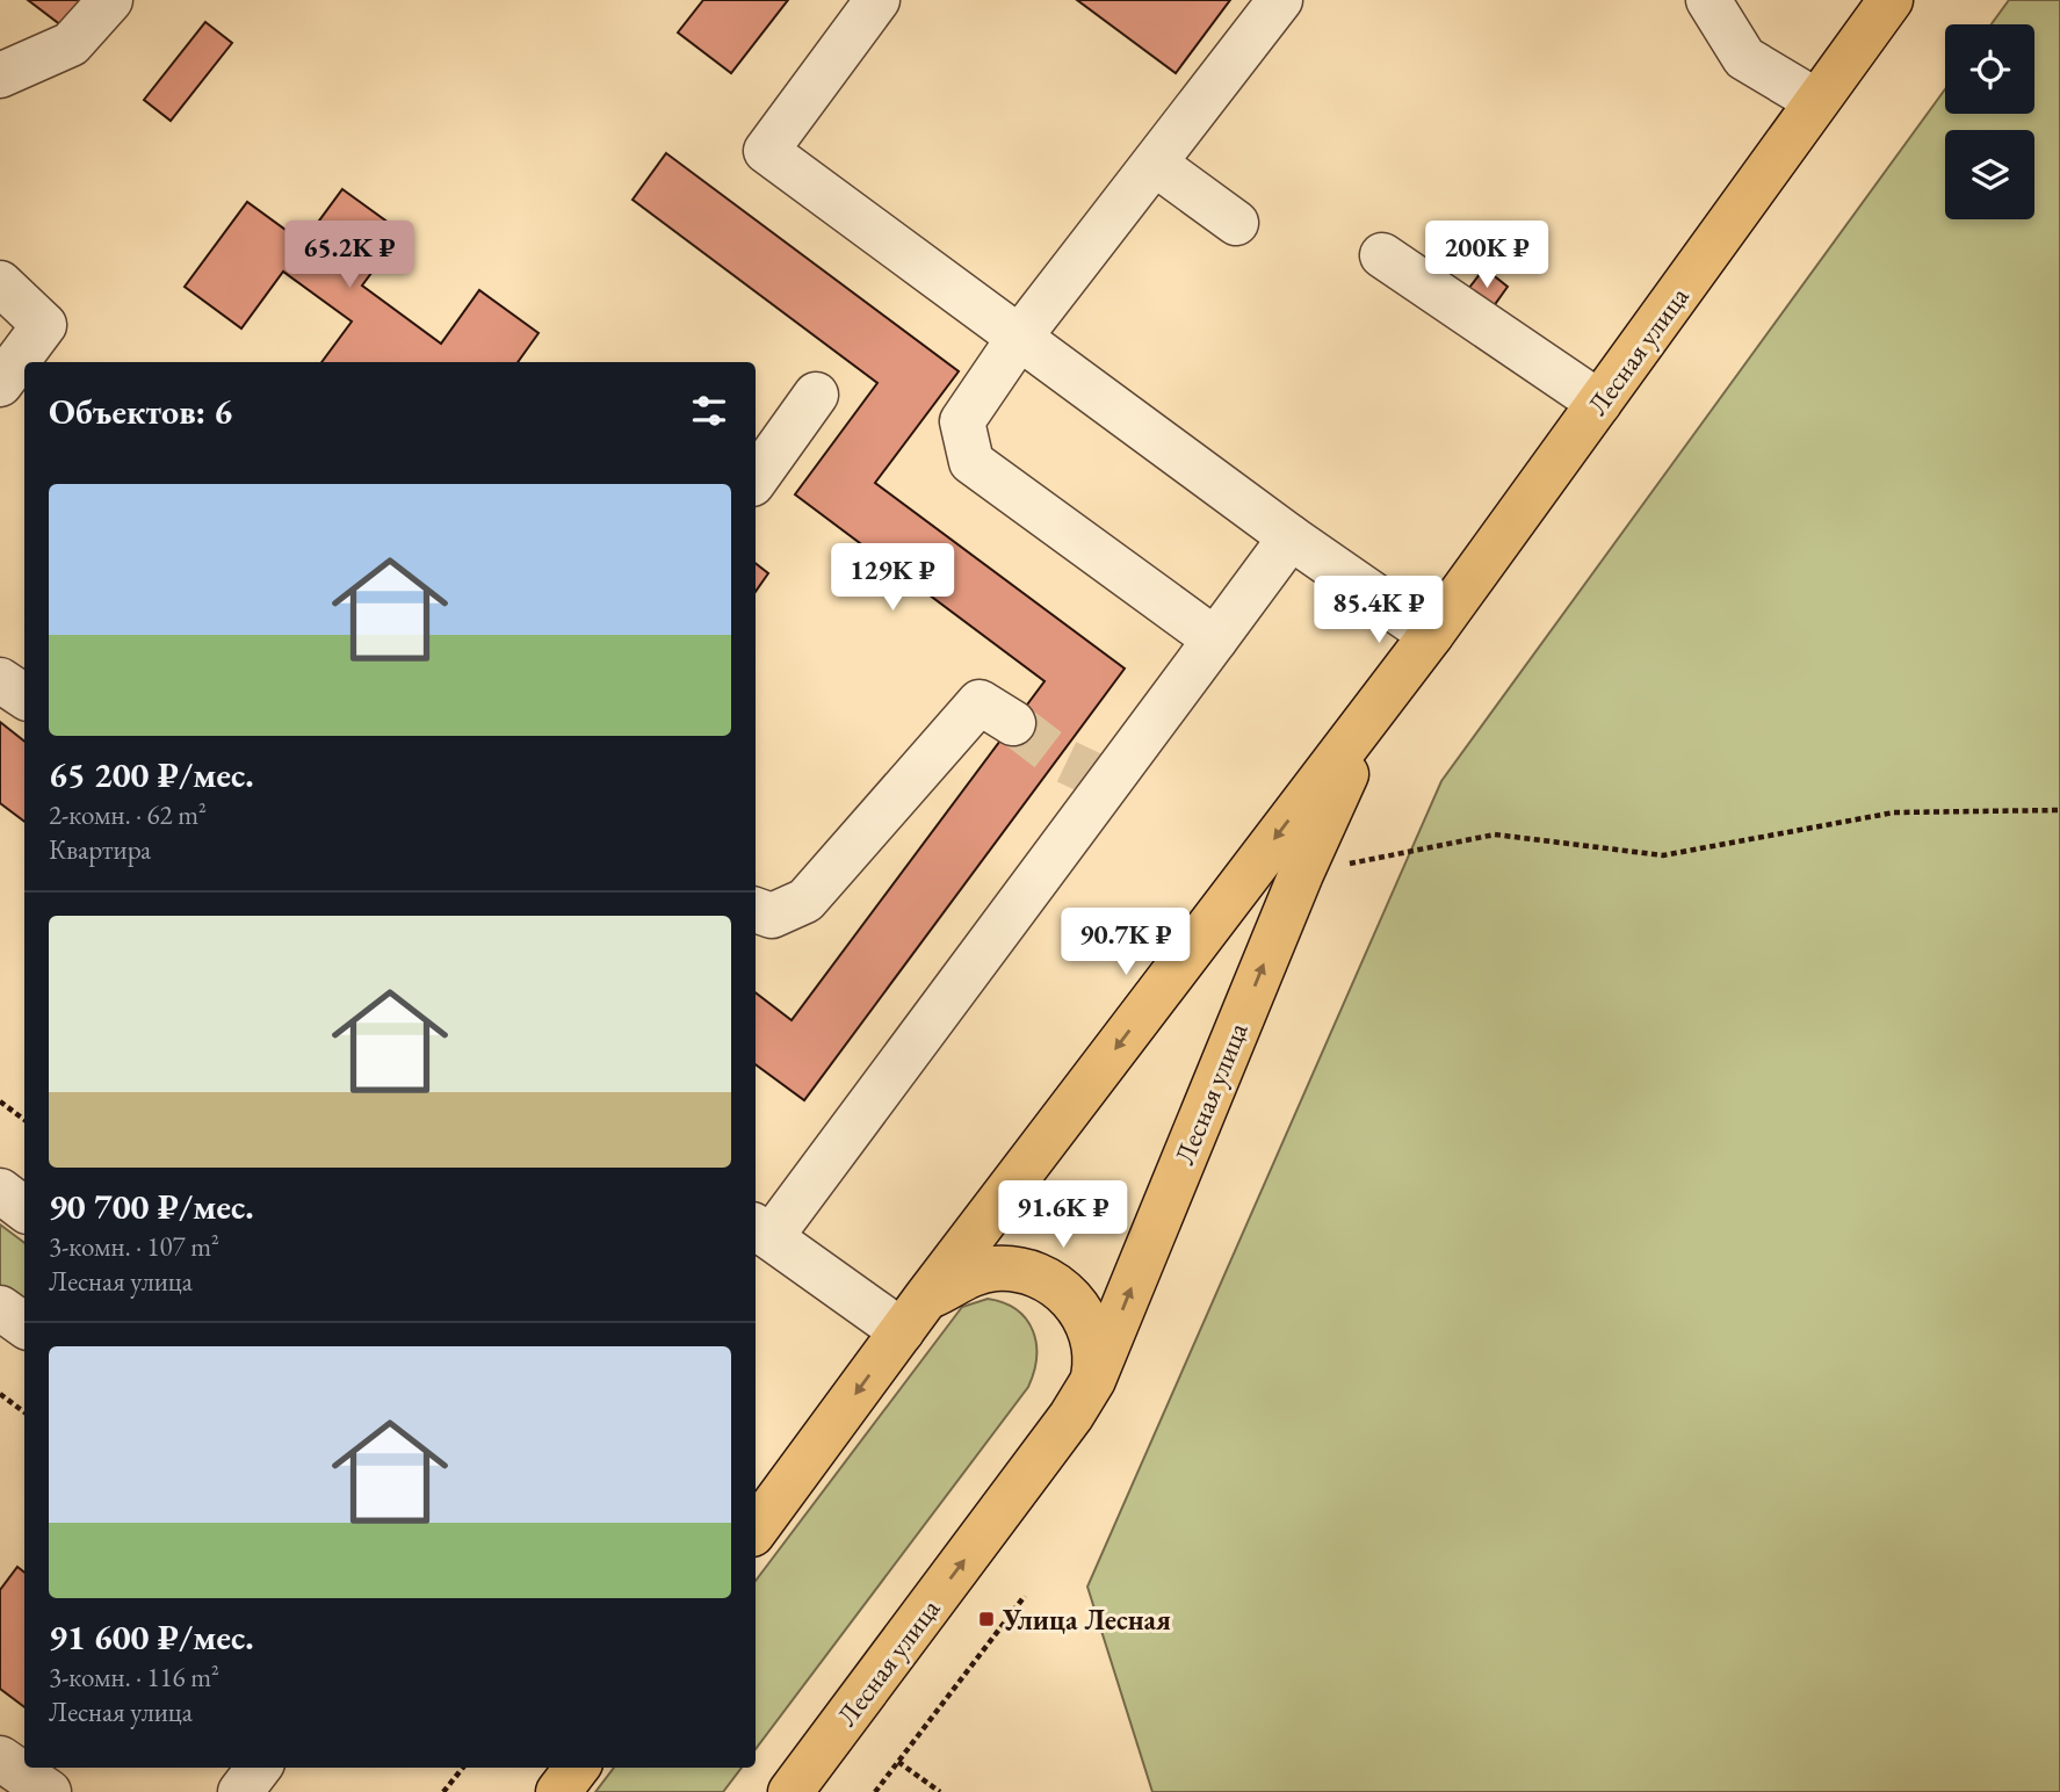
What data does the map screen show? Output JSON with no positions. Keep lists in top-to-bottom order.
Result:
{
  "streets": {
    "main road": ["Лесная улица"]
  },
  "places": {
    "transit": ["Улица Лесная"]
  },
  "page": {
    "price": [
      "65.2K ₽",
      "200K ₽",
      "129K ₽",
      "85.4K ₽",
      "90.7K ₽",
      "91.6K ₽"
    ],
    "heading": "Объектов: 6",
    "list": [
      {
        "name": "65 200 ₽/мес.",
        "note": "2-комн. · 62 m² · Квартира"
      },
      {
        "name": "90 700 ₽/мес.",
        "note": "3-комн. · 107 m² · Лесная улица"
      },
      {
        "name": "91 600 ₽/мес.",
        "note": "3-комн. · 116 m² · Лесная улица"
      }
    ]
  }
}
